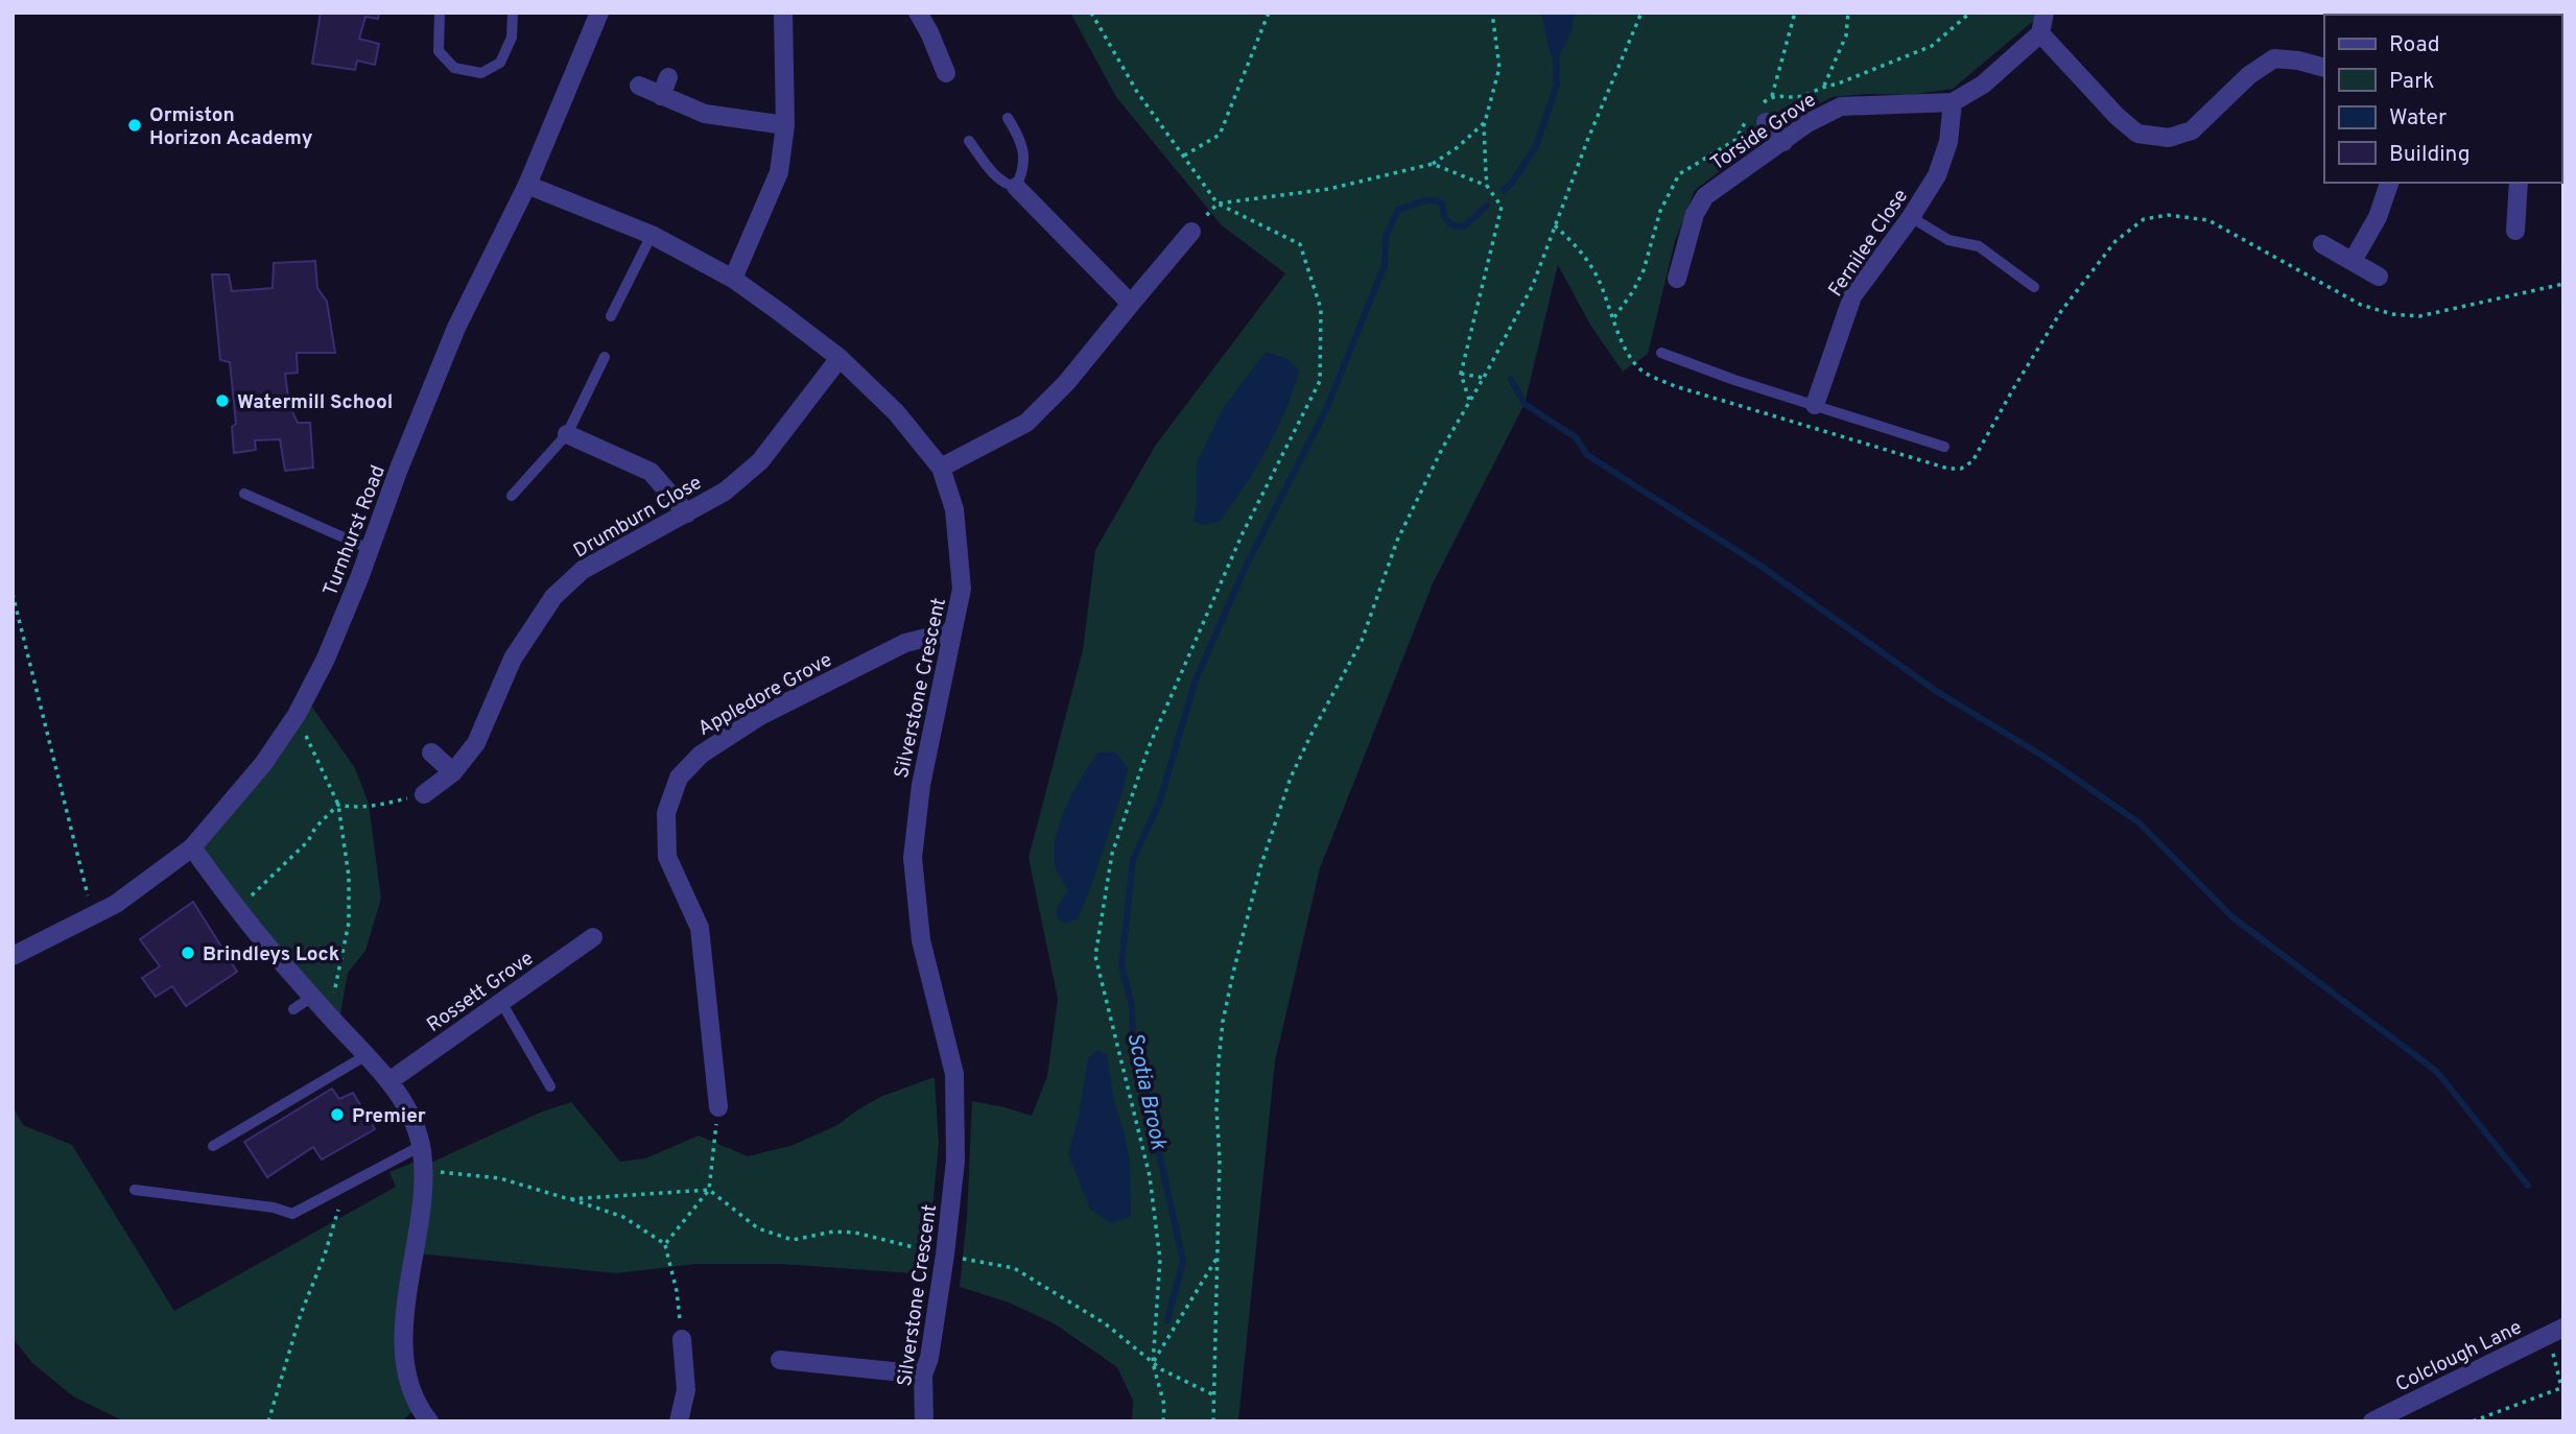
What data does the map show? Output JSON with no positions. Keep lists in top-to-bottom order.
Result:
{
  "streets": {
    "street": [
      "Torside Grove",
      "Fernilee Close",
      "Drumburn Close",
      "Turnhurst Road",
      "Silverstone Crescent",
      "Appledore Grove",
      "Rossett Grove",
      "Colclough Lane"
    ]
  },
  "crossings": [
    ["Torside Grove", "Fernilee Close"],
    ["Drumburn Close", "Silverstone Crescent"],
    ["Turnhurst Road", "Silverstone Crescent"],
    ["Silverstone Crescent", "Appledore Grove"]
  ],
  "water": ["Scotia Brook"],
  "places": [
    "Ormiston Horizon Academy",
    "Watermill School",
    "Brindleys Lock",
    "Premier"
  ],
  "legend": [
    "Road",
    "Park",
    "Water",
    "Building"
  ]
}
